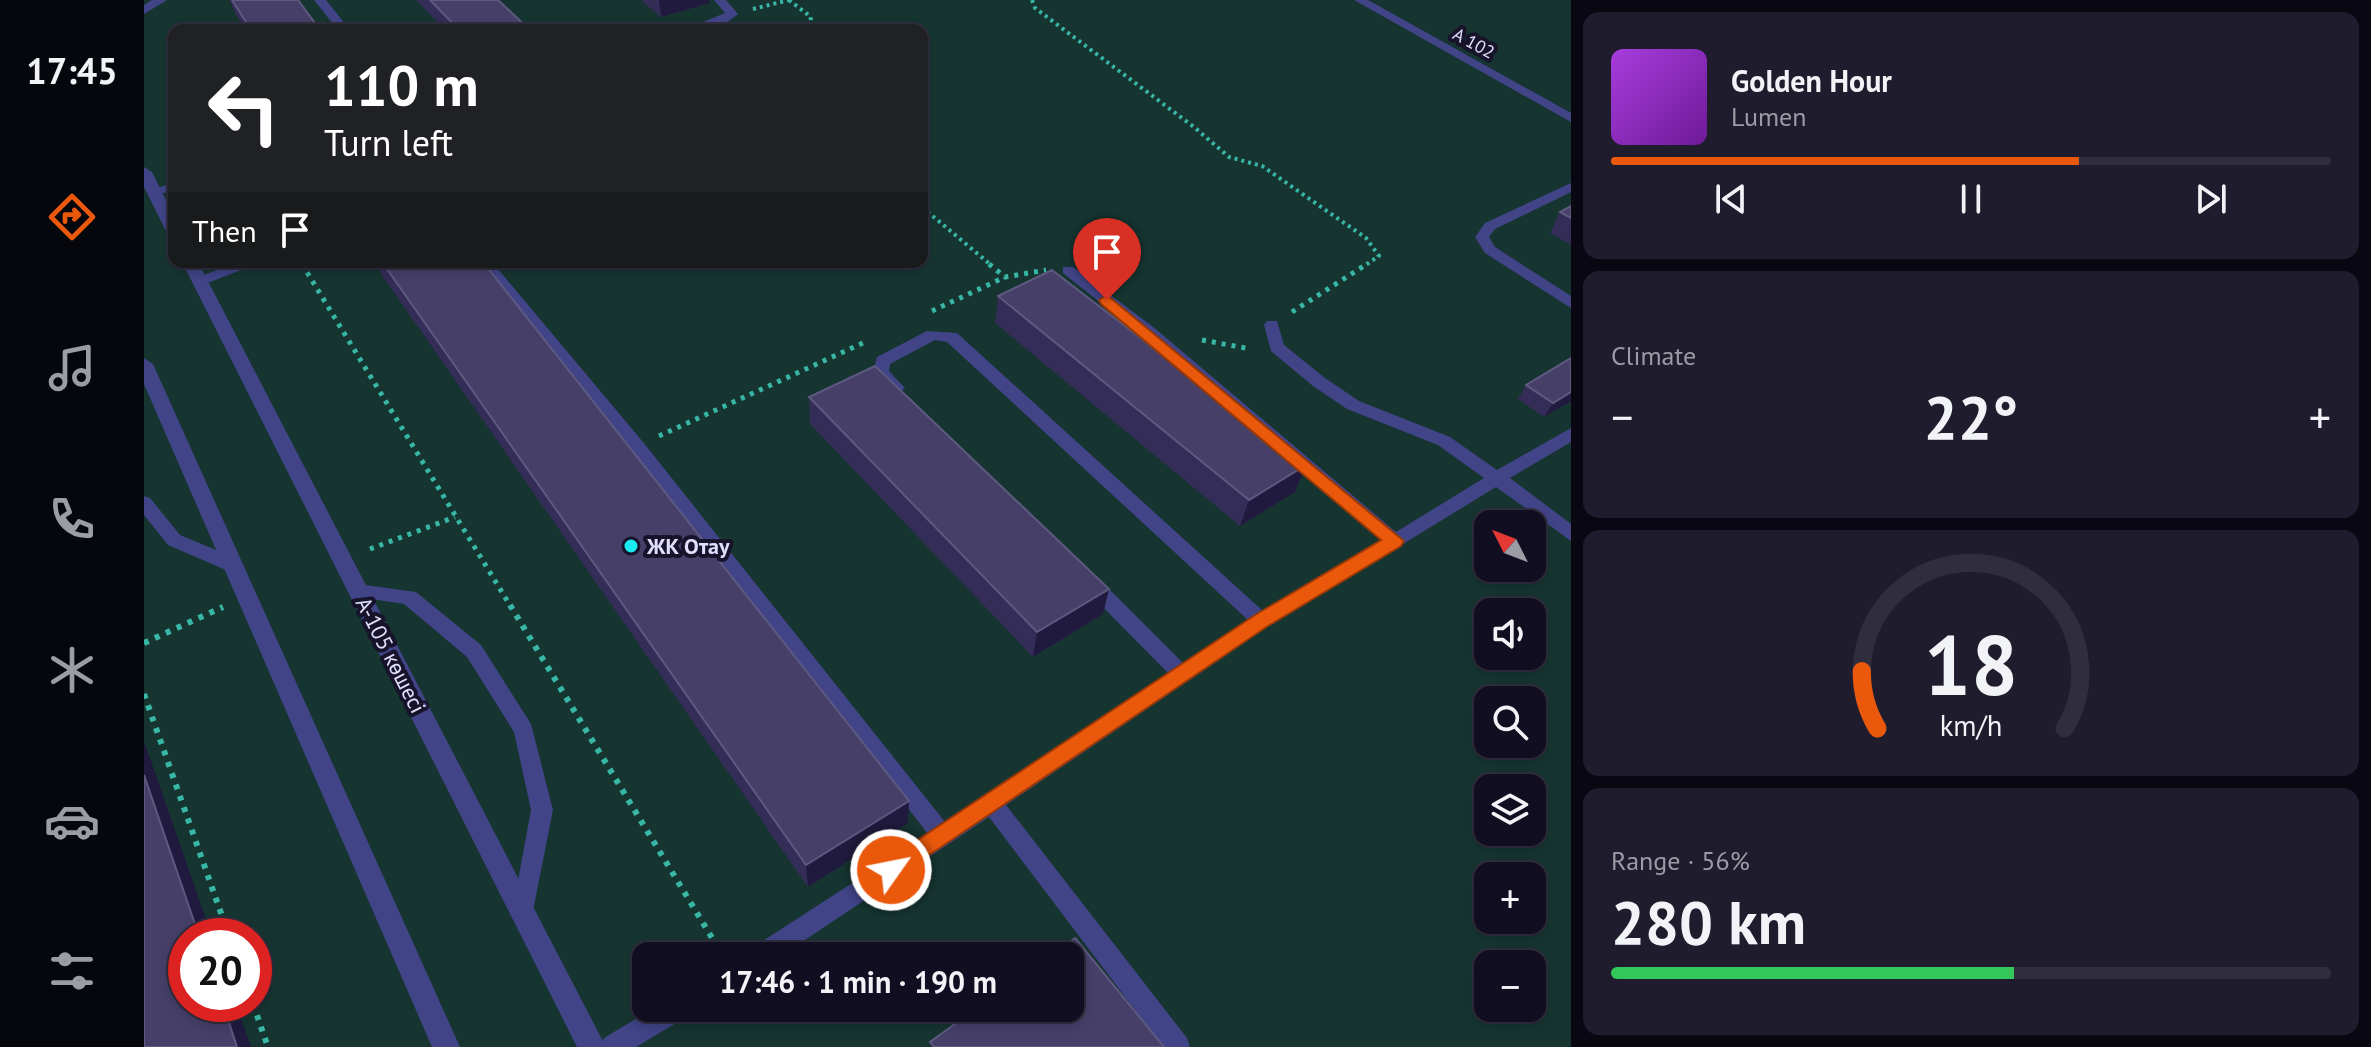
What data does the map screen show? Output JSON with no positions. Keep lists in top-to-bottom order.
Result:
{
  "streets": {
    "street": ["А-105 көшесі"],
    "lane": ["А 102"]
  },
  "places": ["ЖК Отау"],
  "north": "top left",
  "page": {
    "tabs": "17:45",
    "turn": ["110 m", "Turn left"],
    "song": ["Golden Hour", "Lumen"],
    "then": "Then",
    "tile": [
      "Climate",
      ["Range · 56%", "280 km"]
    ],
    "heat": ["−", "22°", "+"],
    "map_buttons": ["+", "−"],
    "limit": "20",
    "trip": "17:46 · 1 min · 190 m",
    "gauge": ["18", "km/h"]
  }
}
